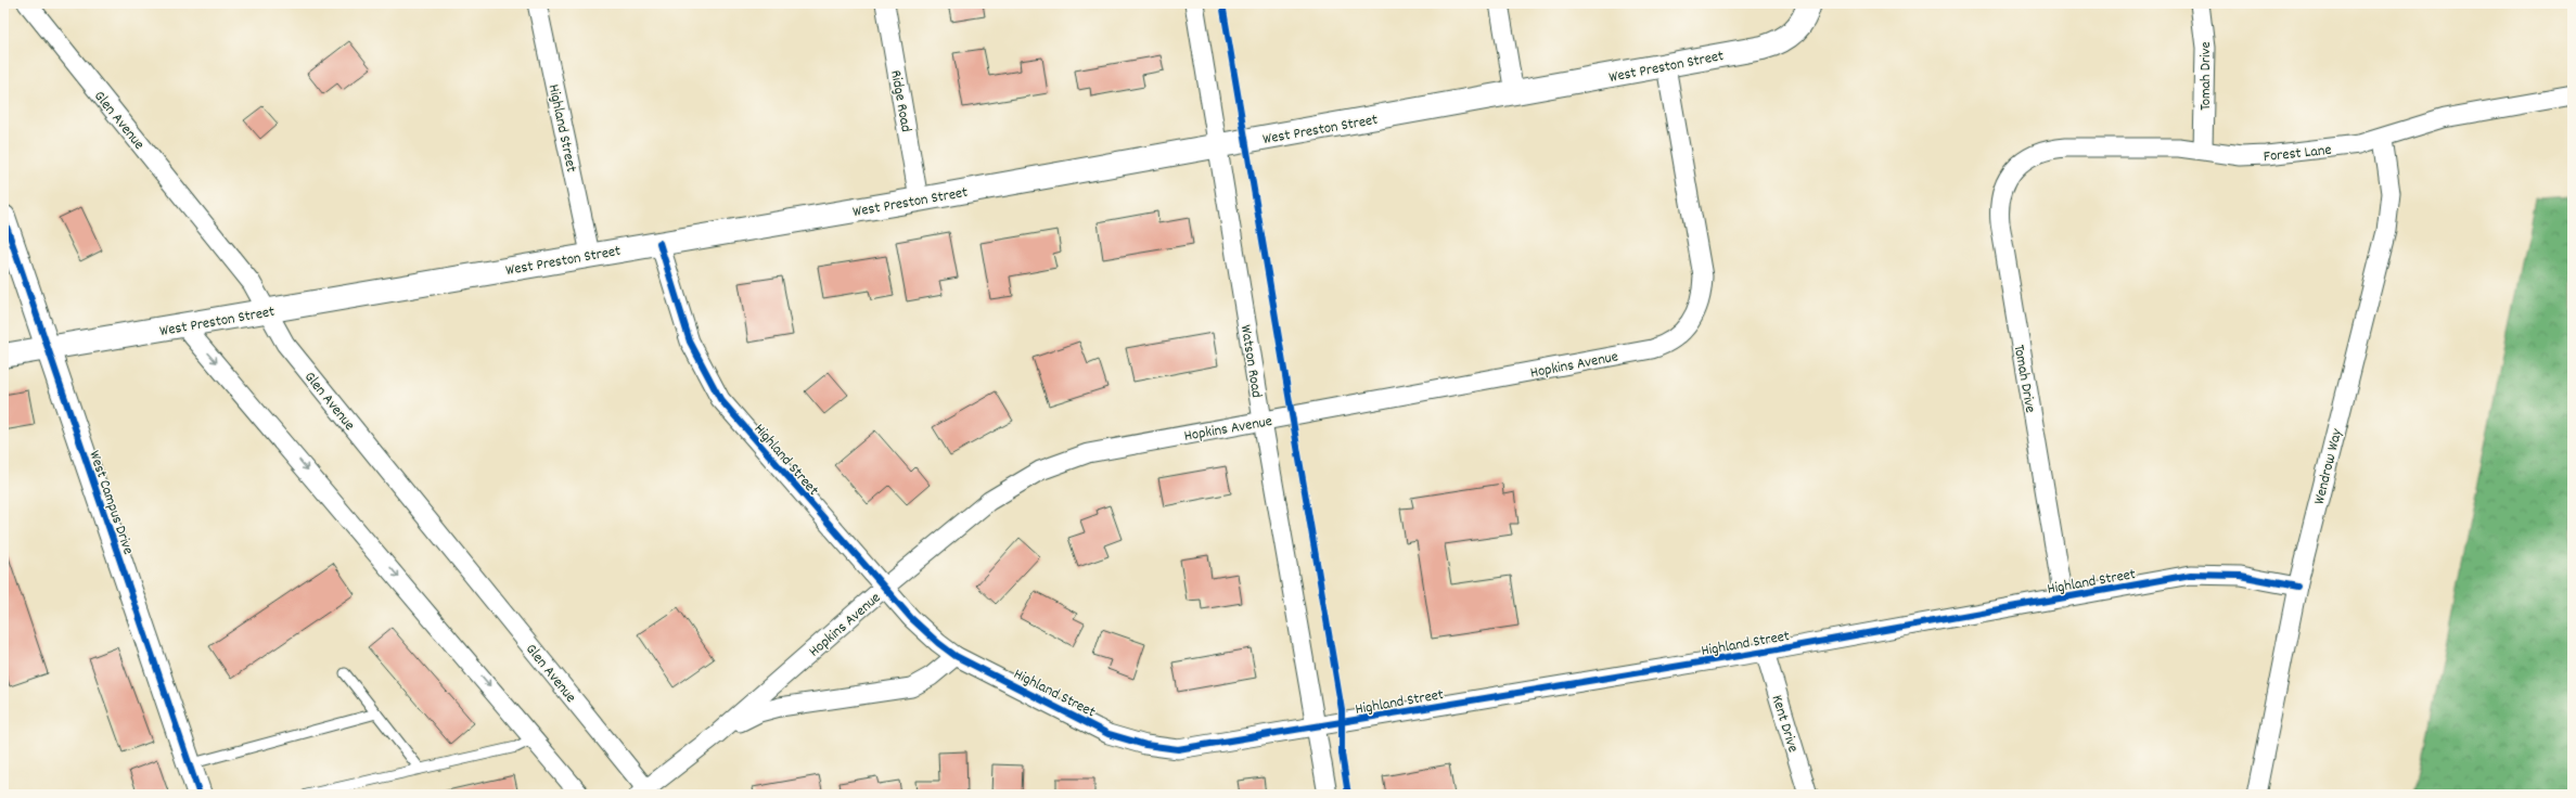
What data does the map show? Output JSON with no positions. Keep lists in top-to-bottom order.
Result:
{
  "streets": {
    "street": [
      "West Preston Street",
      "Tomah Drive",
      "Ridge Road",
      "Glen Avenue",
      "Highland Street",
      "Forest Lane",
      "Watson Road",
      "Hopkins Avenue",
      "Wendrow Way",
      "West Campus Drive",
      "Kent Drive"
    ]
  },
  "crossings": [
    ["West Preston Street", "Ridge Road"],
    ["West Preston Street", "Glen Avenue"],
    ["West Preston Street", "Highland Street"],
    ["West Preston Street", "Watson Road"],
    ["West Preston Street", "Hopkins Avenue"],
    ["West Preston Street", "West Campus Drive"],
    ["Tomah Drive", "Highland Street"],
    ["Tomah Drive", "Forest Lane"],
    ["Glen Avenue", "Hopkins Avenue"],
    ["Highland Street", "Watson Road"],
    ["Highland Street", "Hopkins Avenue"],
    ["Highland Street", "Wendrow Way"],
    ["Highland Street", "Kent Drive"],
    ["Forest Lane", "Wendrow Way"],
    ["Watson Road", "Hopkins Avenue"]
  ]
}
